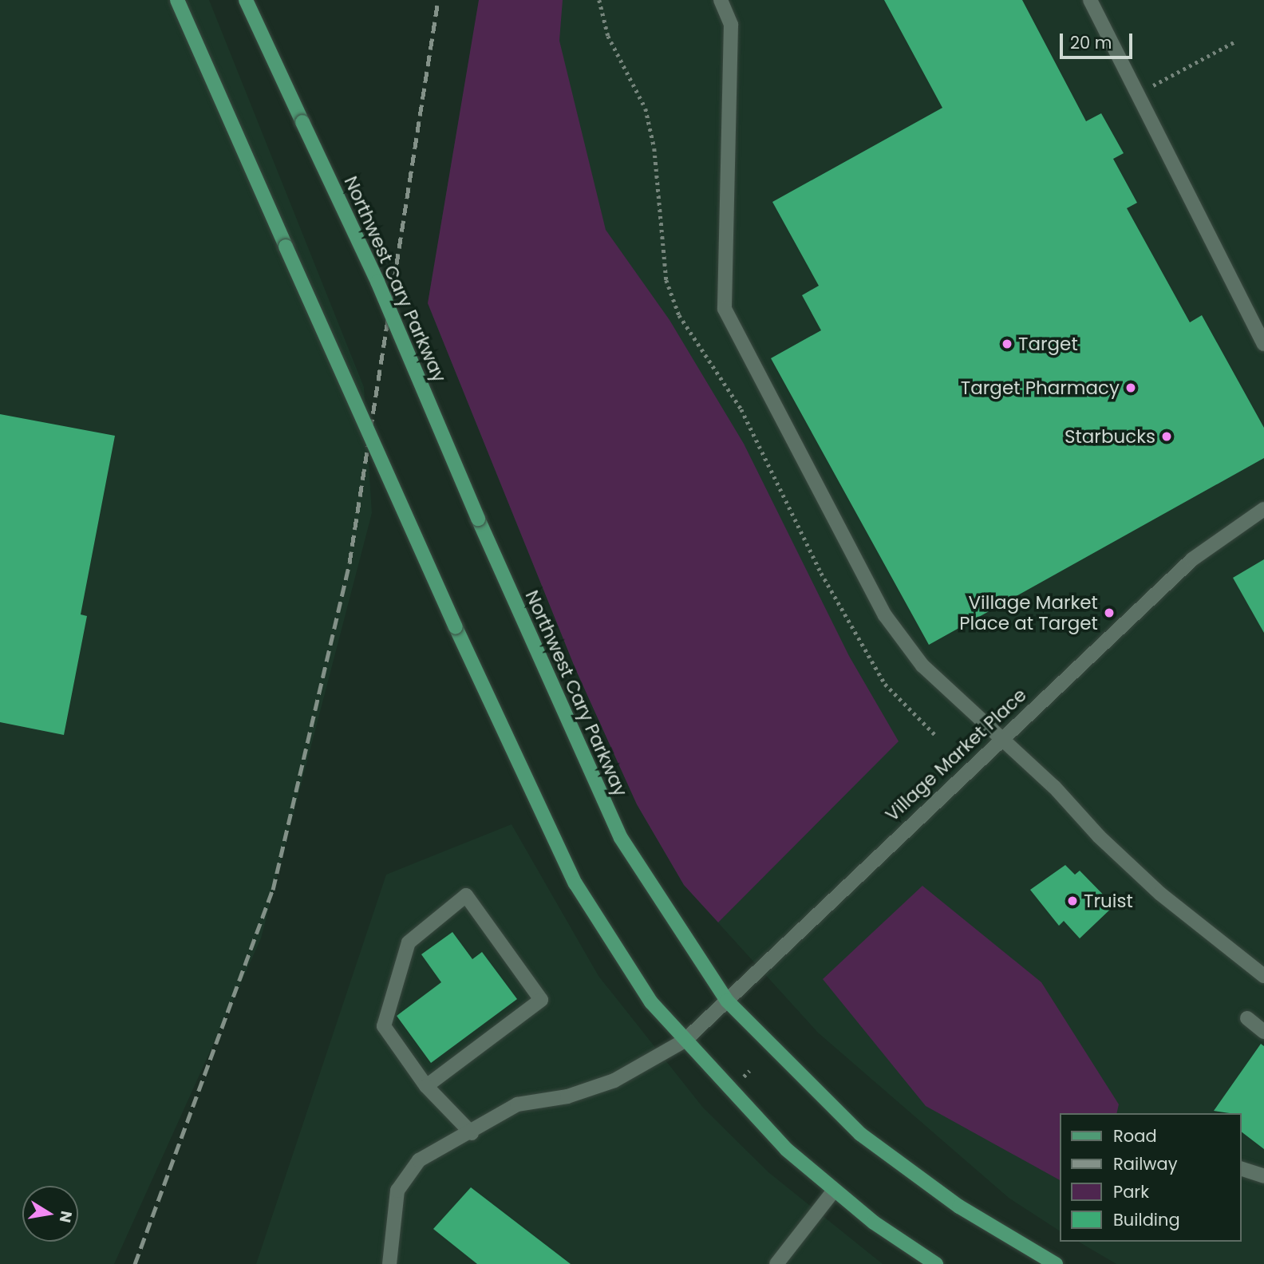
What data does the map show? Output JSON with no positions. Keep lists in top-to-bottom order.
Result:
{
  "streets": {
    "main road": ["Northwest Cary Parkway"],
    "street": ["Village Market Place"]
  },
  "crossings": [
    ["Northwest Cary Parkway", "Village Market Place"]
  ],
  "places": [
    "Target",
    "Target Pharmacy",
    "Starbucks",
    "Village Market Place at Target",
    "Truist"
  ],
  "legend": [
    "Road",
    "Railway",
    "Park",
    "Building"
  ],
  "scale_bar": "20 m",
  "north": "right"
}
